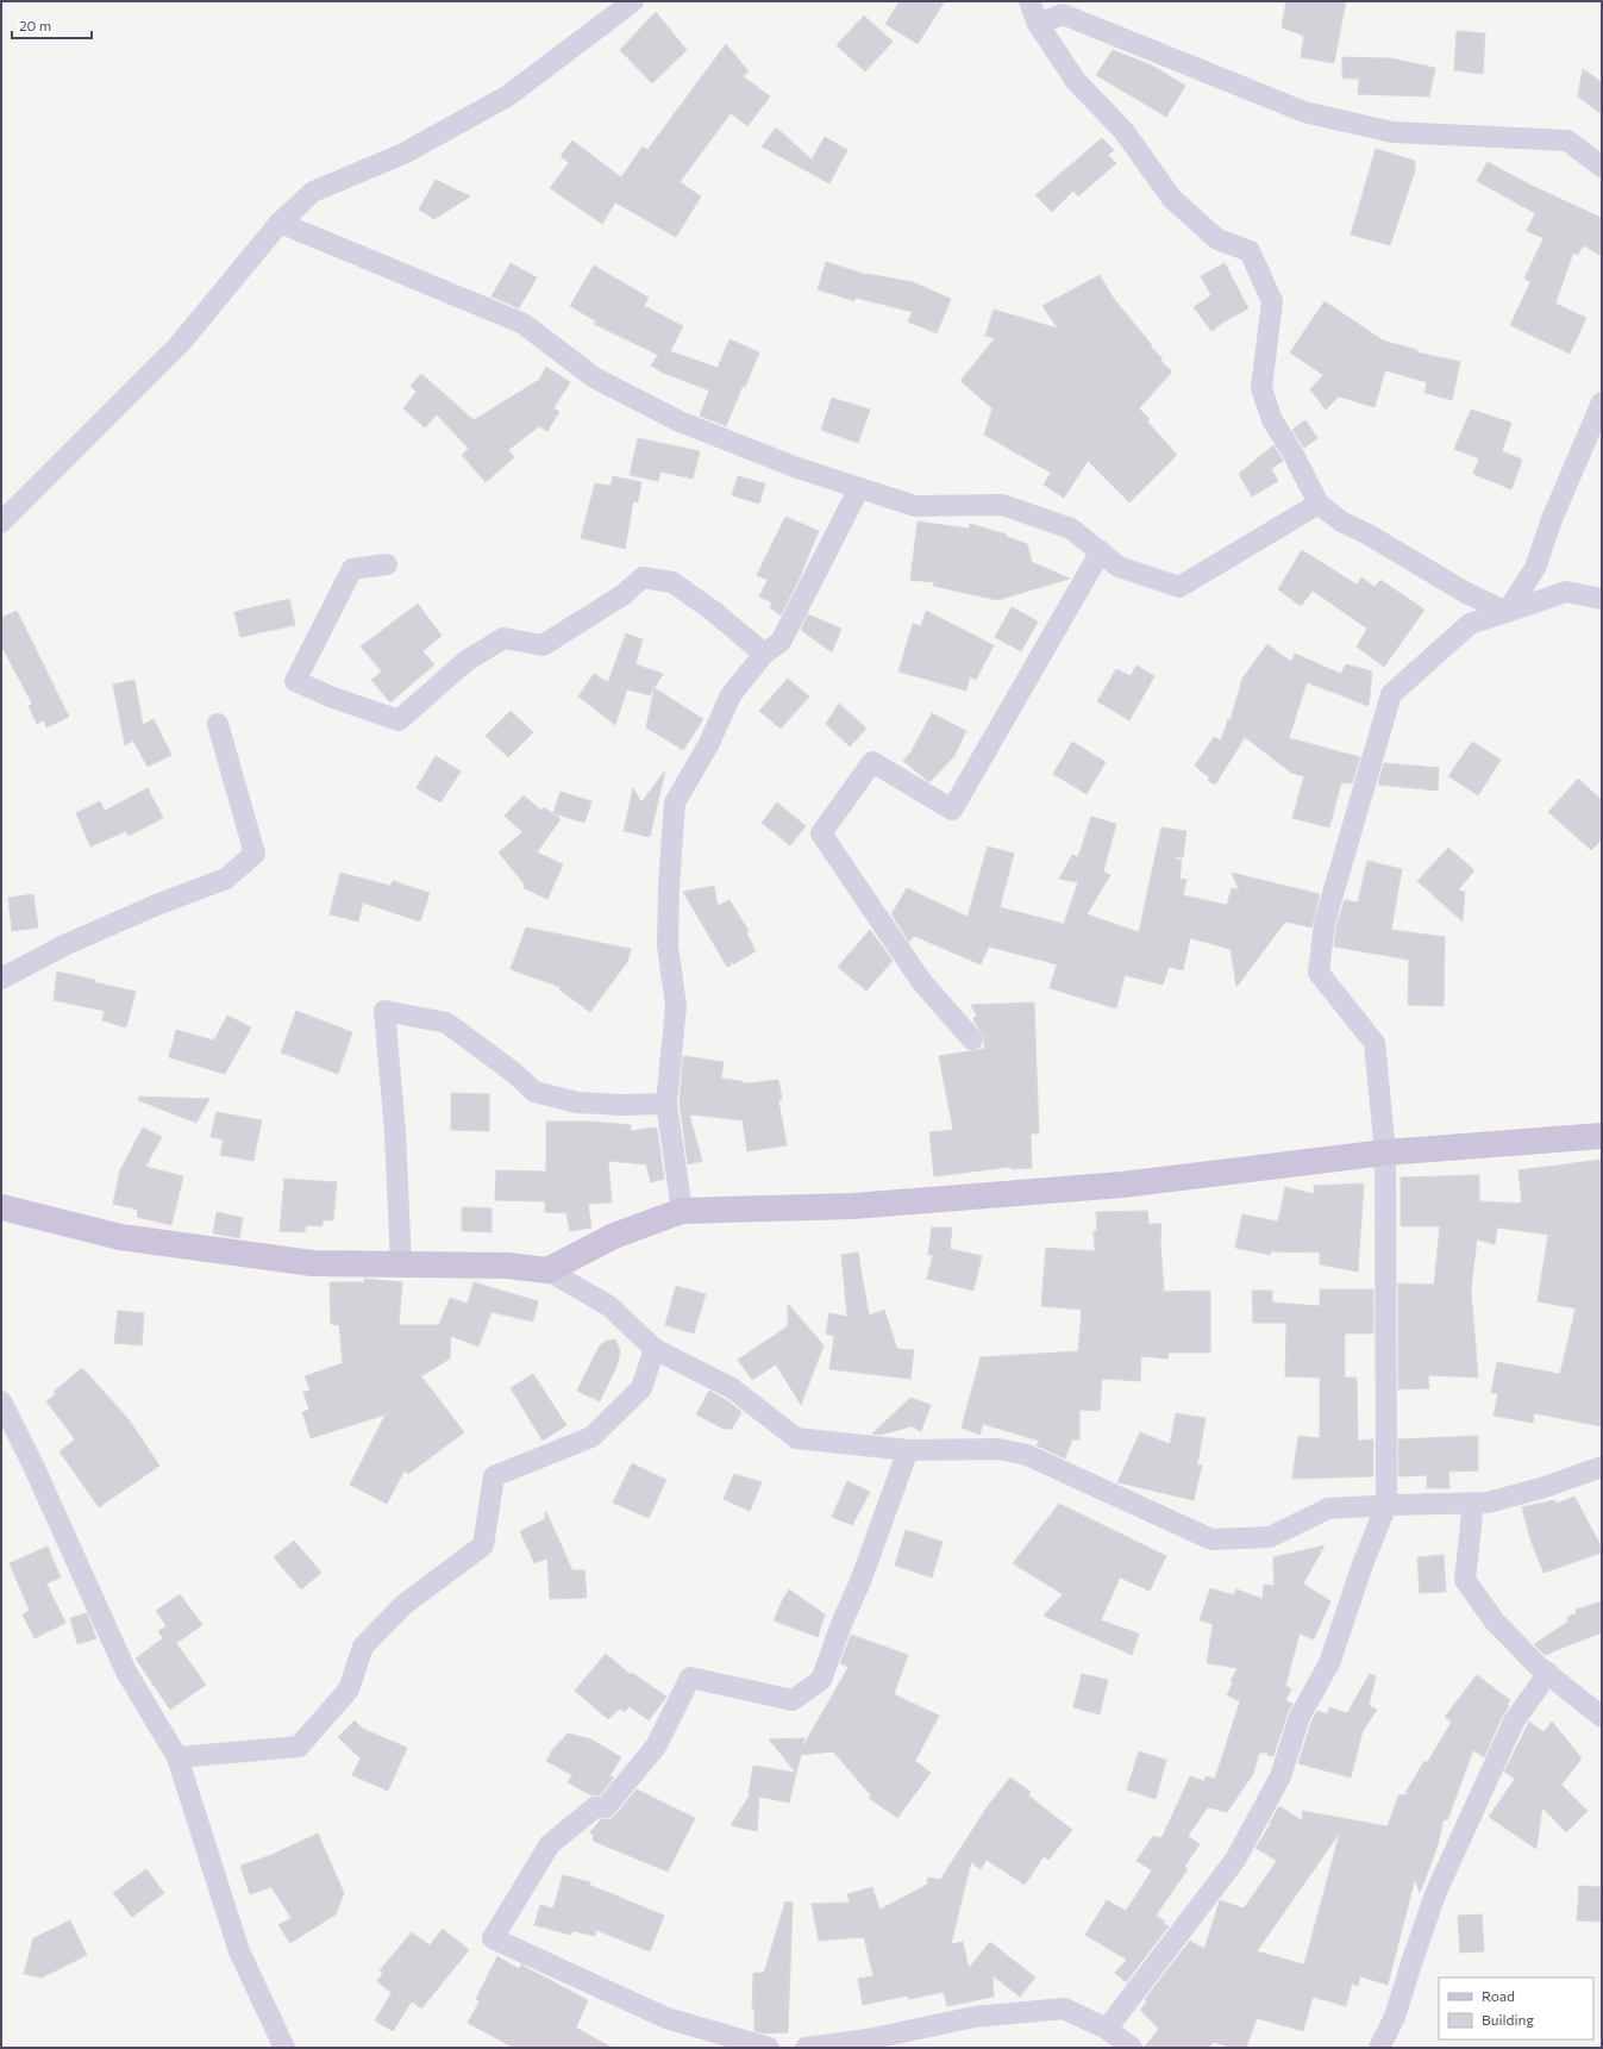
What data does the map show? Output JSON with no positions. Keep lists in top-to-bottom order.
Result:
{
  "legend": ["Road", "Building"],
  "scale_bar": "20 m"
}
